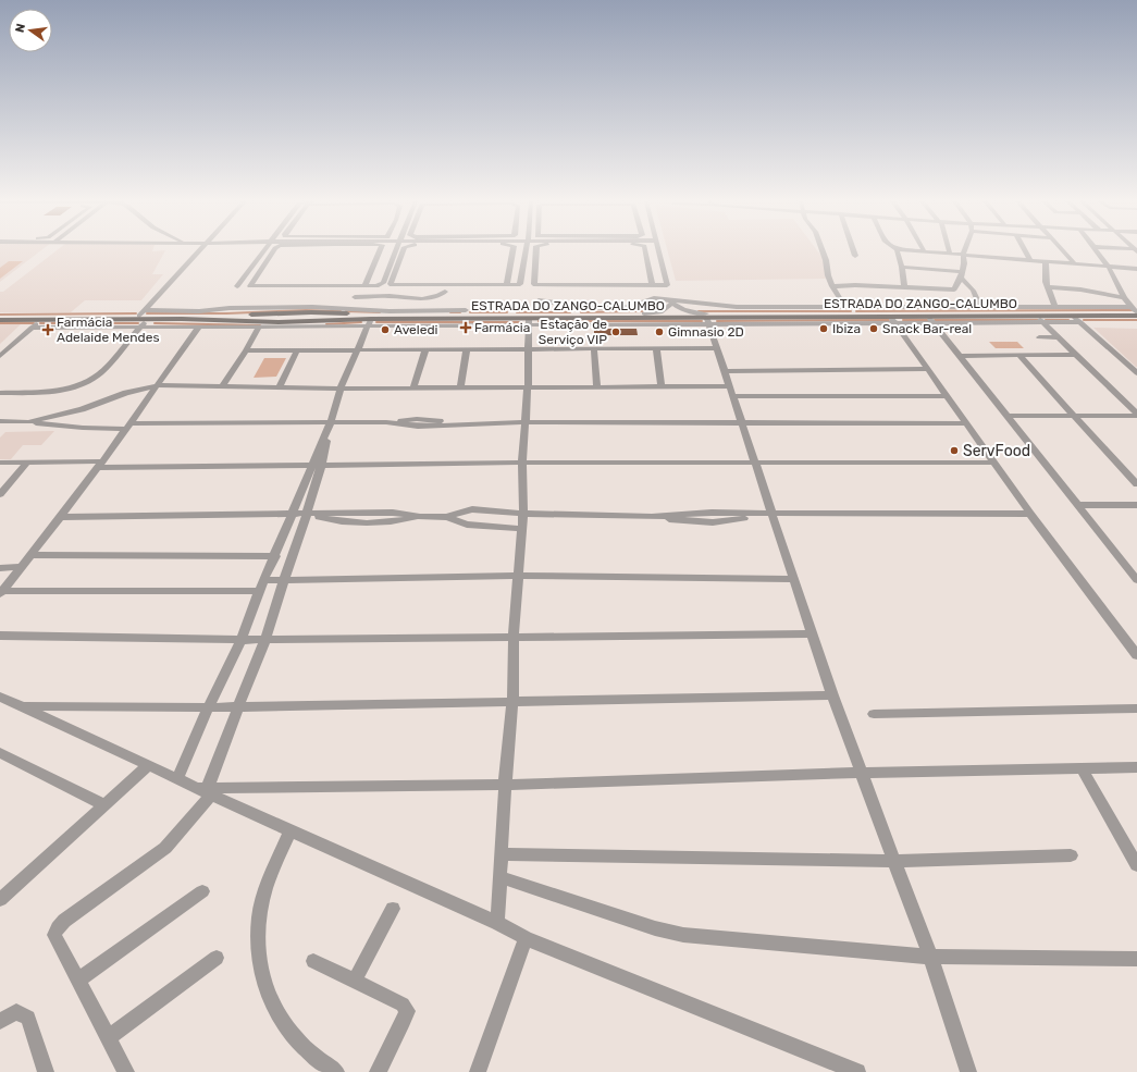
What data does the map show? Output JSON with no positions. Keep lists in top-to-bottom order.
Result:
{
  "streets": {
    "main road": ["ESTRADA DO ZANGO-CALUMBO"]
  },
  "places": {
    "health": ["Farmácia", "Farmácia Adelaide Mendes"],
    "other": [
      "Ibiza",
      "Snack Bar-real",
      "Aveledi",
      "Estação de Serviço VIP",
      "Gimnasio 2D",
      "ServFood"
    ]
  },
  "north": "left"
}
